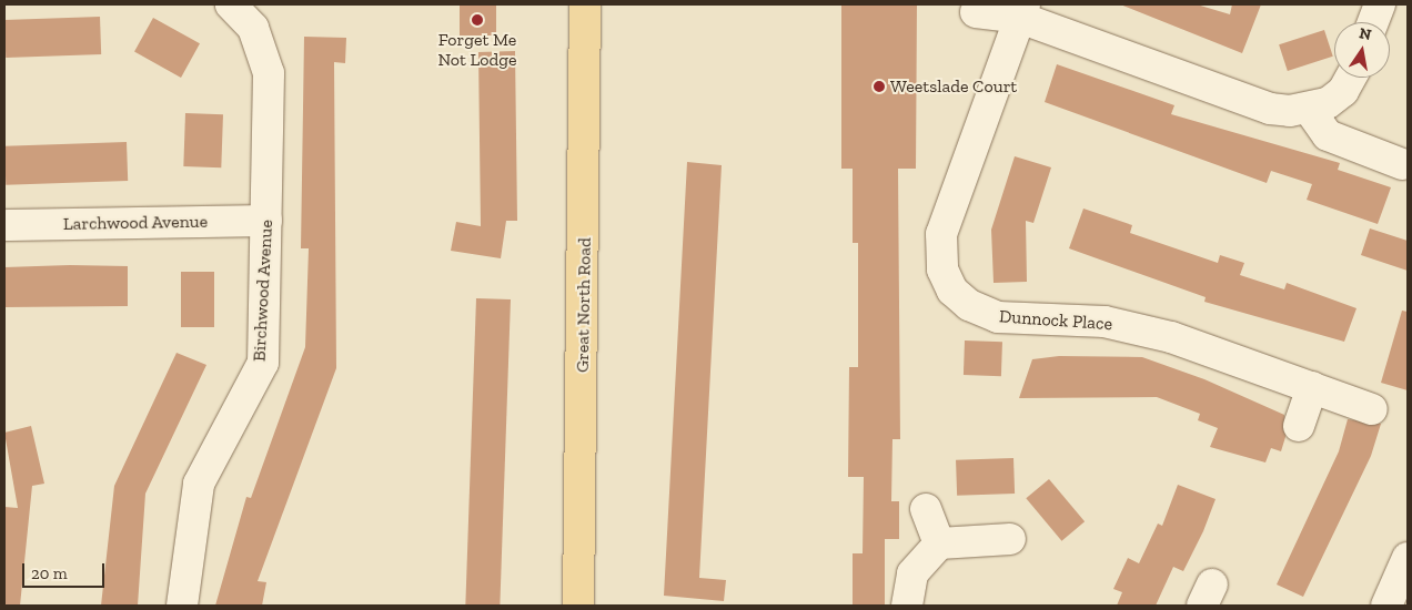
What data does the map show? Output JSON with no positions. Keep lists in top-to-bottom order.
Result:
{
  "streets": {
    "main road": ["Great North Road"],
    "street": ["Larchwood Avenue", "Birchwood Avenue", "Dunnock Place"]
  },
  "crossings": [
    ["Larchwood Avenue", "Birchwood Avenue"]
  ],
  "places": ["Forget Me Not Lodge", "Weetslade Court"],
  "scale_bar": "20 m",
  "north": "top"
}
